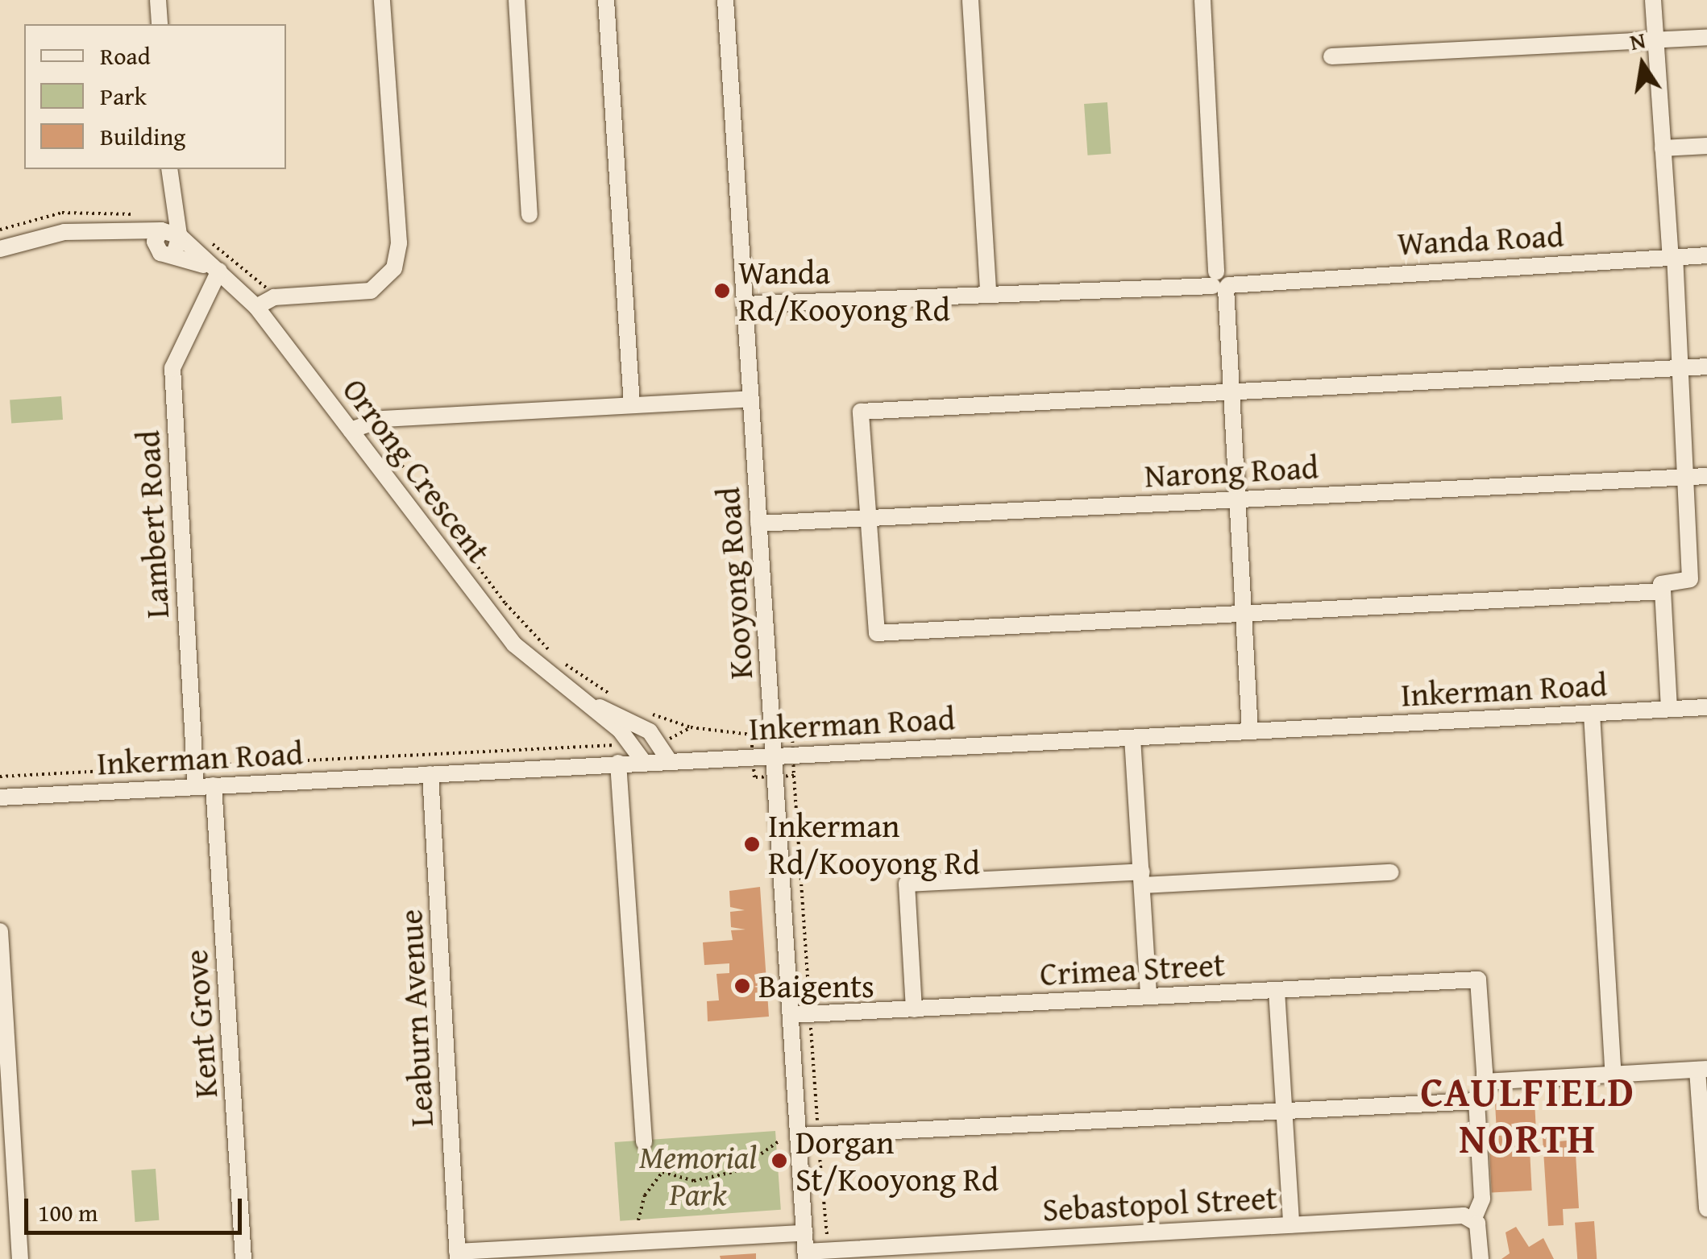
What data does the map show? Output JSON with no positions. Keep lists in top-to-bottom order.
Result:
{
  "streets": {
    "street": [
      "Wanda Road",
      "Orrong Crescent",
      "Narong Road",
      "Lambert Road",
      "Kooyong Road",
      "Inkerman Road",
      "Crimea Street",
      "Leaburn Avenue",
      "Kent Grove",
      "Sebastopol Street"
    ]
  },
  "crossings": [
    ["Wanda Road", "Kooyong Road"],
    ["Orrong Crescent", "Lambert Road"],
    ["Orrong Crescent", "Inkerman Road"],
    ["Narong Road", "Kooyong Road"],
    ["Lambert Road", "Inkerman Road"],
    ["Kooyong Road", "Inkerman Road"],
    ["Kooyong Road", "Crimea Street"],
    ["Kooyong Road", "Sebastopol Street"],
    ["Inkerman Road", "Leaburn Avenue"],
    ["Inkerman Road", "Kent Grove"]
  ],
  "districts": ["CAULFIELD NORTH"],
  "parks": ["Memorial Park"],
  "places": [
    "Wanda Rd/Kooyong Rd",
    "Inkerman Rd/Kooyong Rd",
    "Baigents",
    "Dorgan St/Kooyong Rd"
  ],
  "legend": ["Road", "Park", "Building"],
  "scale_bar": "100 m",
  "north": "top"
}
